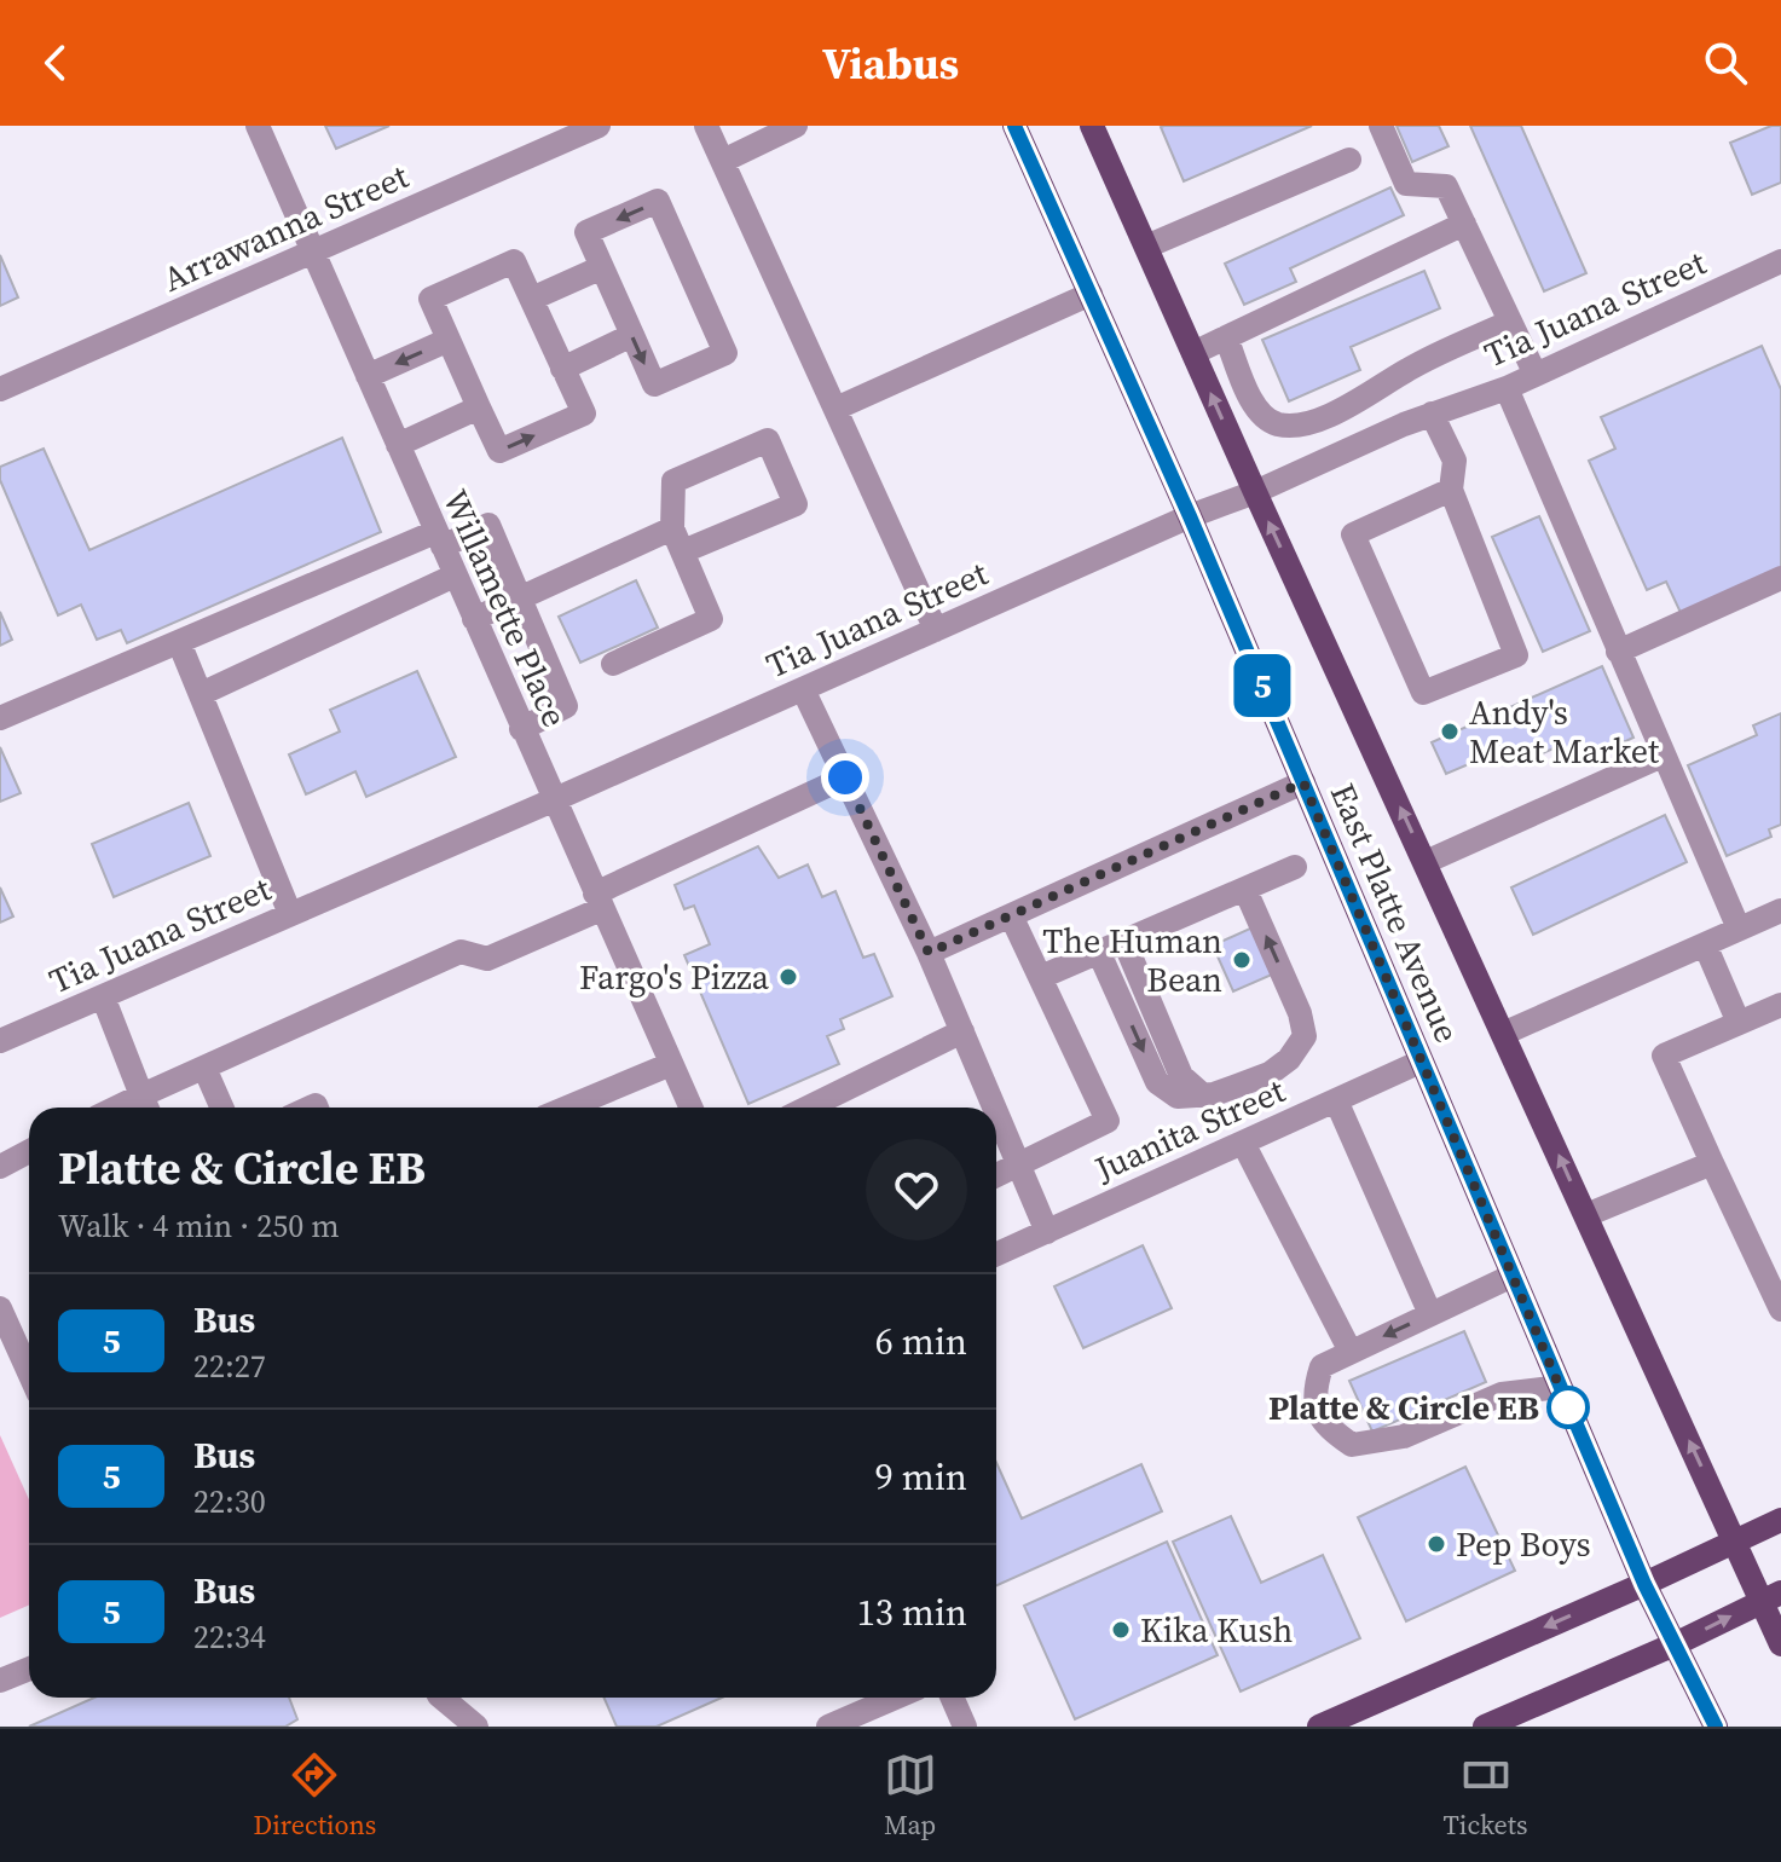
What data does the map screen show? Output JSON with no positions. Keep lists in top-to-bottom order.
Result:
{
  "streets": {
    "main road": ["East Platte Avenue"],
    "street": [
      "Arrawanna Street",
      "Tia Juana Street",
      "Willamette Place",
      "Juanita Street"
    ]
  },
  "crossings": [
    ["Arrawanna Street", "Willamette Place"],
    ["Tia Juana Street", "Willamette Place"],
    ["Tia Juana Street", "East Platte Avenue"],
    ["East Platte Avenue", "Juanita Street"]
  ],
  "places": [
    "Andy's Meat Market",
    "The Human Bean",
    "Fargo's Pizza",
    "Platte & Circle EB",
    "Pep Boys",
    "Kika Kush"
  ],
  "lines": ["bus line 5"],
  "page": {
    "header": "Viabus",
    "on_map": "5",
    "heading": ["Platte & Circle EB", "Walk · 4 min · 250 m"],
    "list": [
      {
        "mark": "5",
        "name": "Bus",
        "note": "22:27",
        "value": "6 min"
      },
      {
        "mark": "5",
        "name": "Bus",
        "note": "22:30",
        "value": "9 min"
      },
      {
        "mark": "5",
        "name": "Bus",
        "note": "22:34",
        "value": "13 min"
      }
    ],
    "tabs": ["Directions", "Map", "Tickets"]
  }
}
